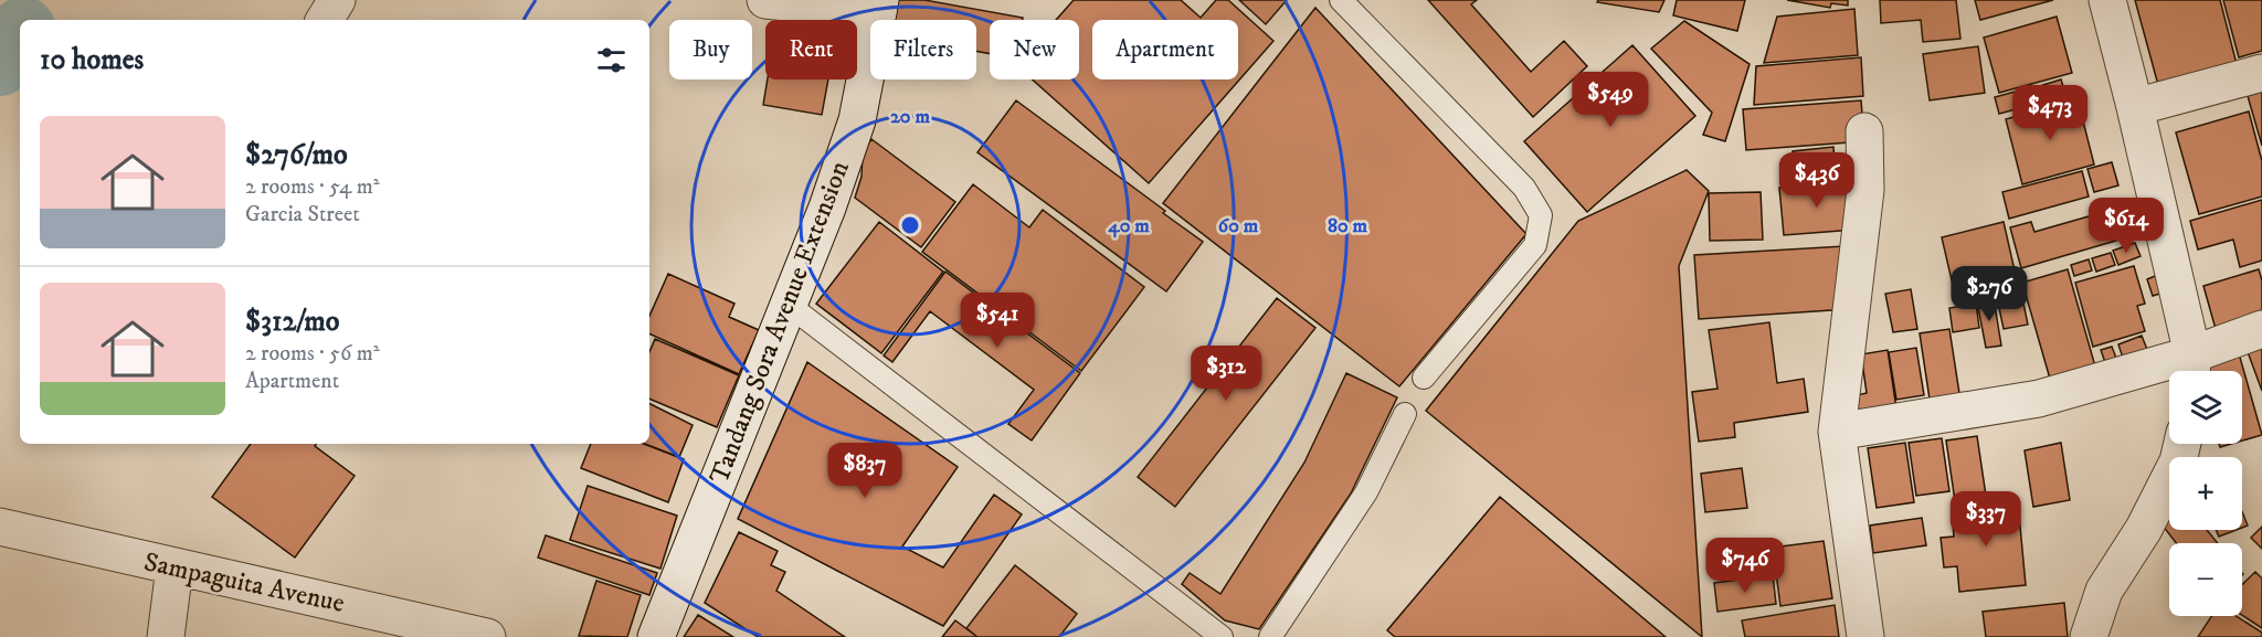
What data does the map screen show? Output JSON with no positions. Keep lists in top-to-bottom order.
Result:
{
  "streets": {
    "street": ["Tandang Sora Avenue Extension", "Sampaguita Avenue"]
  },
  "page": {
    "chip": [
      "Buy",
      "Rent",
      "Filters",
      "New",
      "Apartment"
    ],
    "heading": "10 homes",
    "price": [
      "$549",
      "$473",
      "$436",
      "$614",
      "$276",
      "$541",
      "$312",
      "$837",
      "$337",
      "$746"
    ],
    "list": [
      {
        "name": "$276/mo",
        "note": "2 rooms · 54 m² · Garcia Street"
      },
      {
        "name": "$312/mo",
        "note": "2 rooms · 56 m² · Apartment"
      }
    ],
    "map_buttons": ["+", "−"]
  },
  "rings": [
    "20 m",
    "40 m",
    "60 m",
    "80 m"
  ]
}
